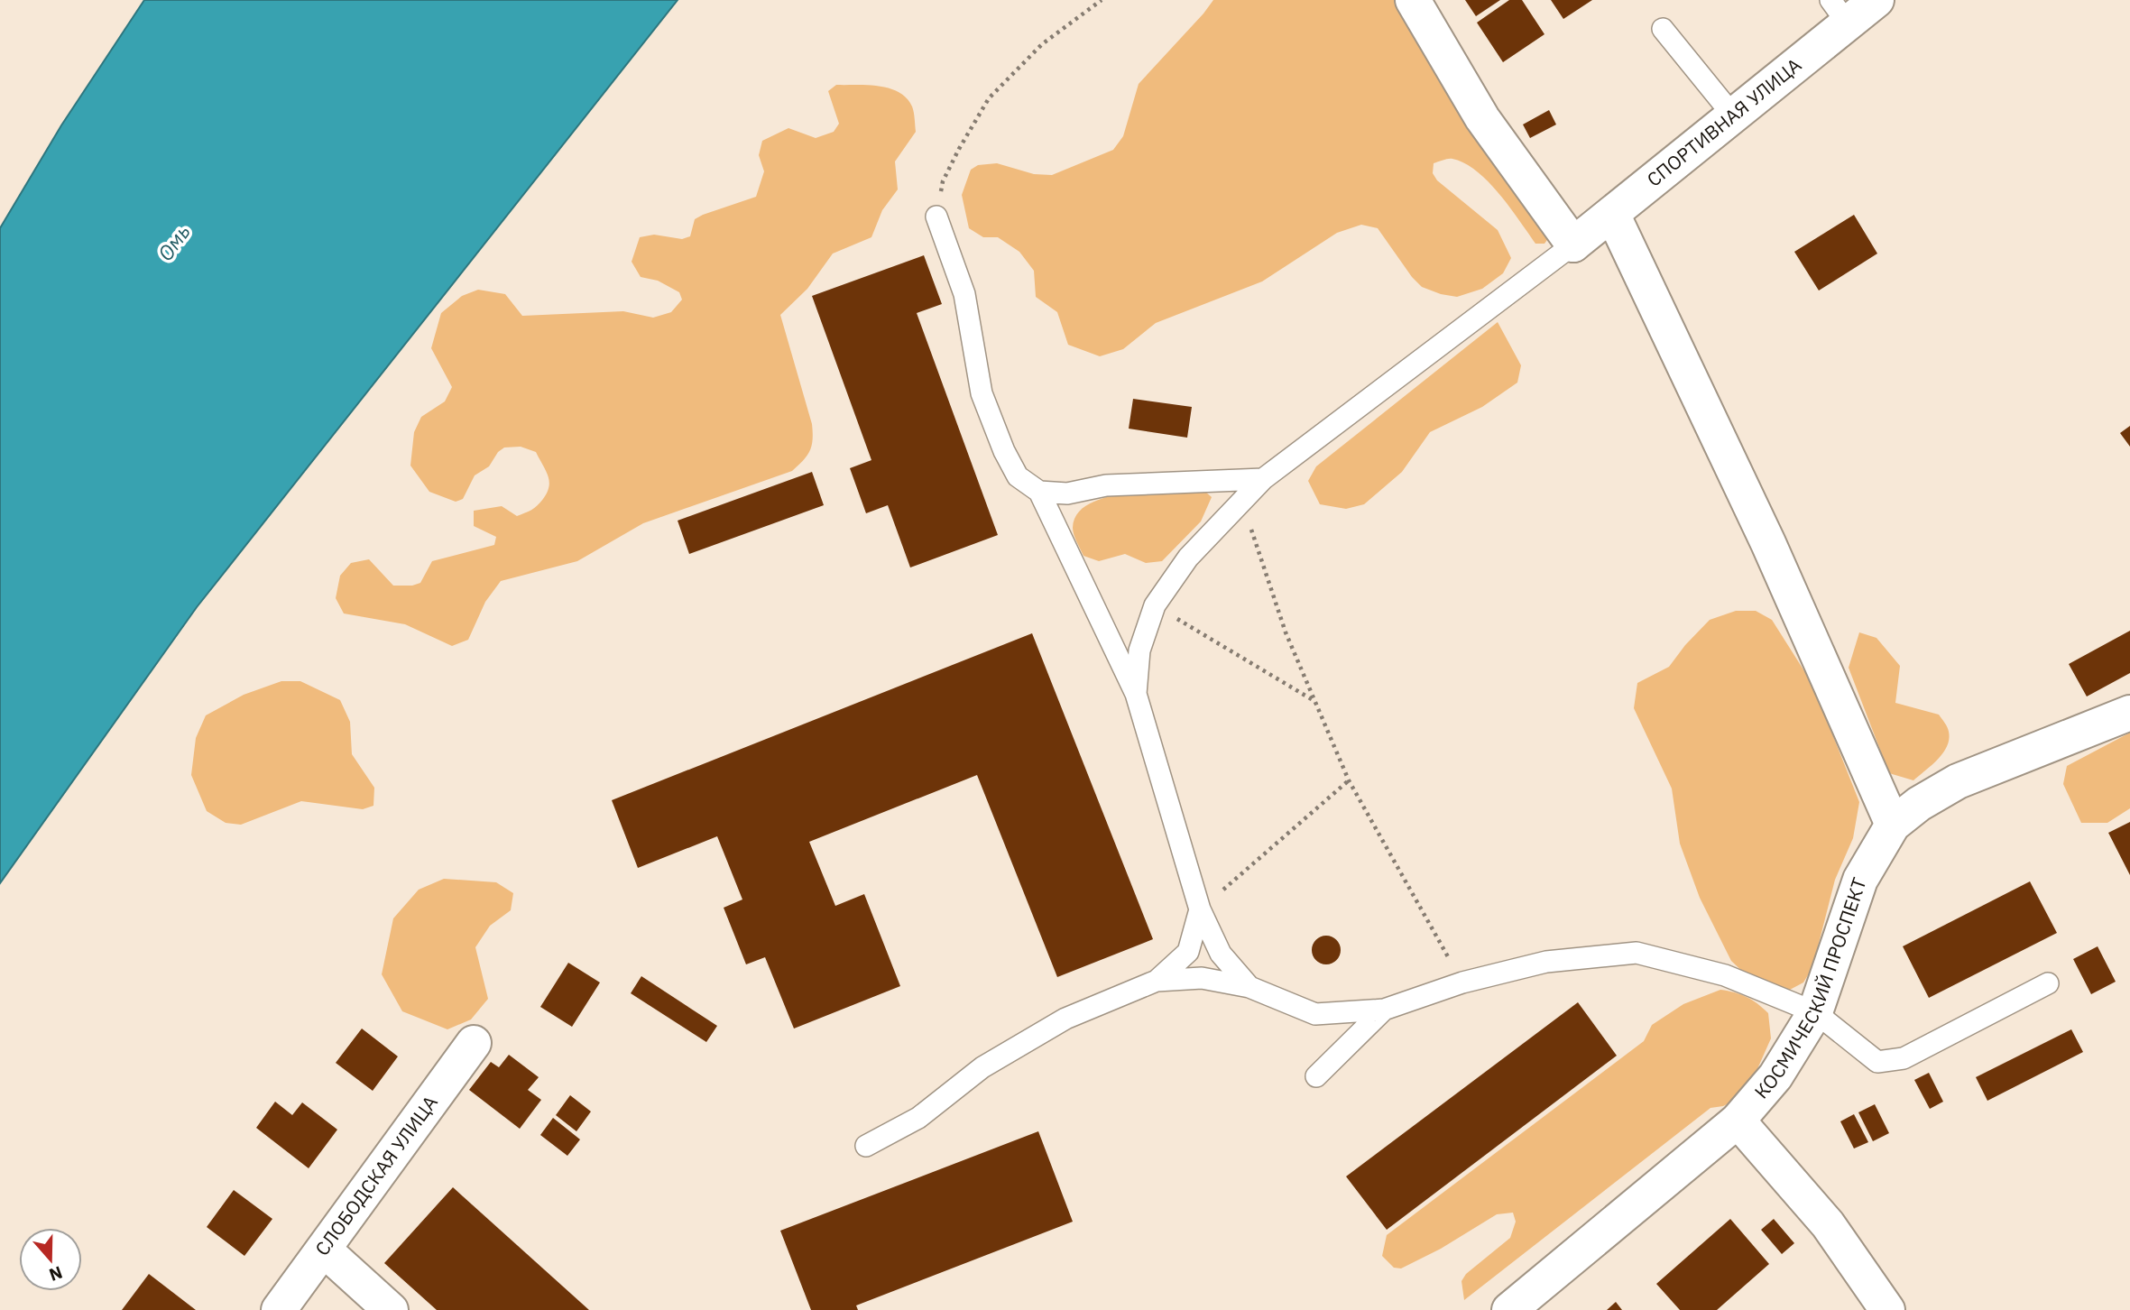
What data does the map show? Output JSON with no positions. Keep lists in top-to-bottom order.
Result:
{
  "streets": {
    "street": ["СПОРТИВНАЯ УЛИЦА", "КОСМИЧЕСКИЙ ПРОСПЕКТ", "СЛОБОДСКАЯ УЛИЦА"]
  },
  "water": ["Омь"],
  "north": "bottom"
}
